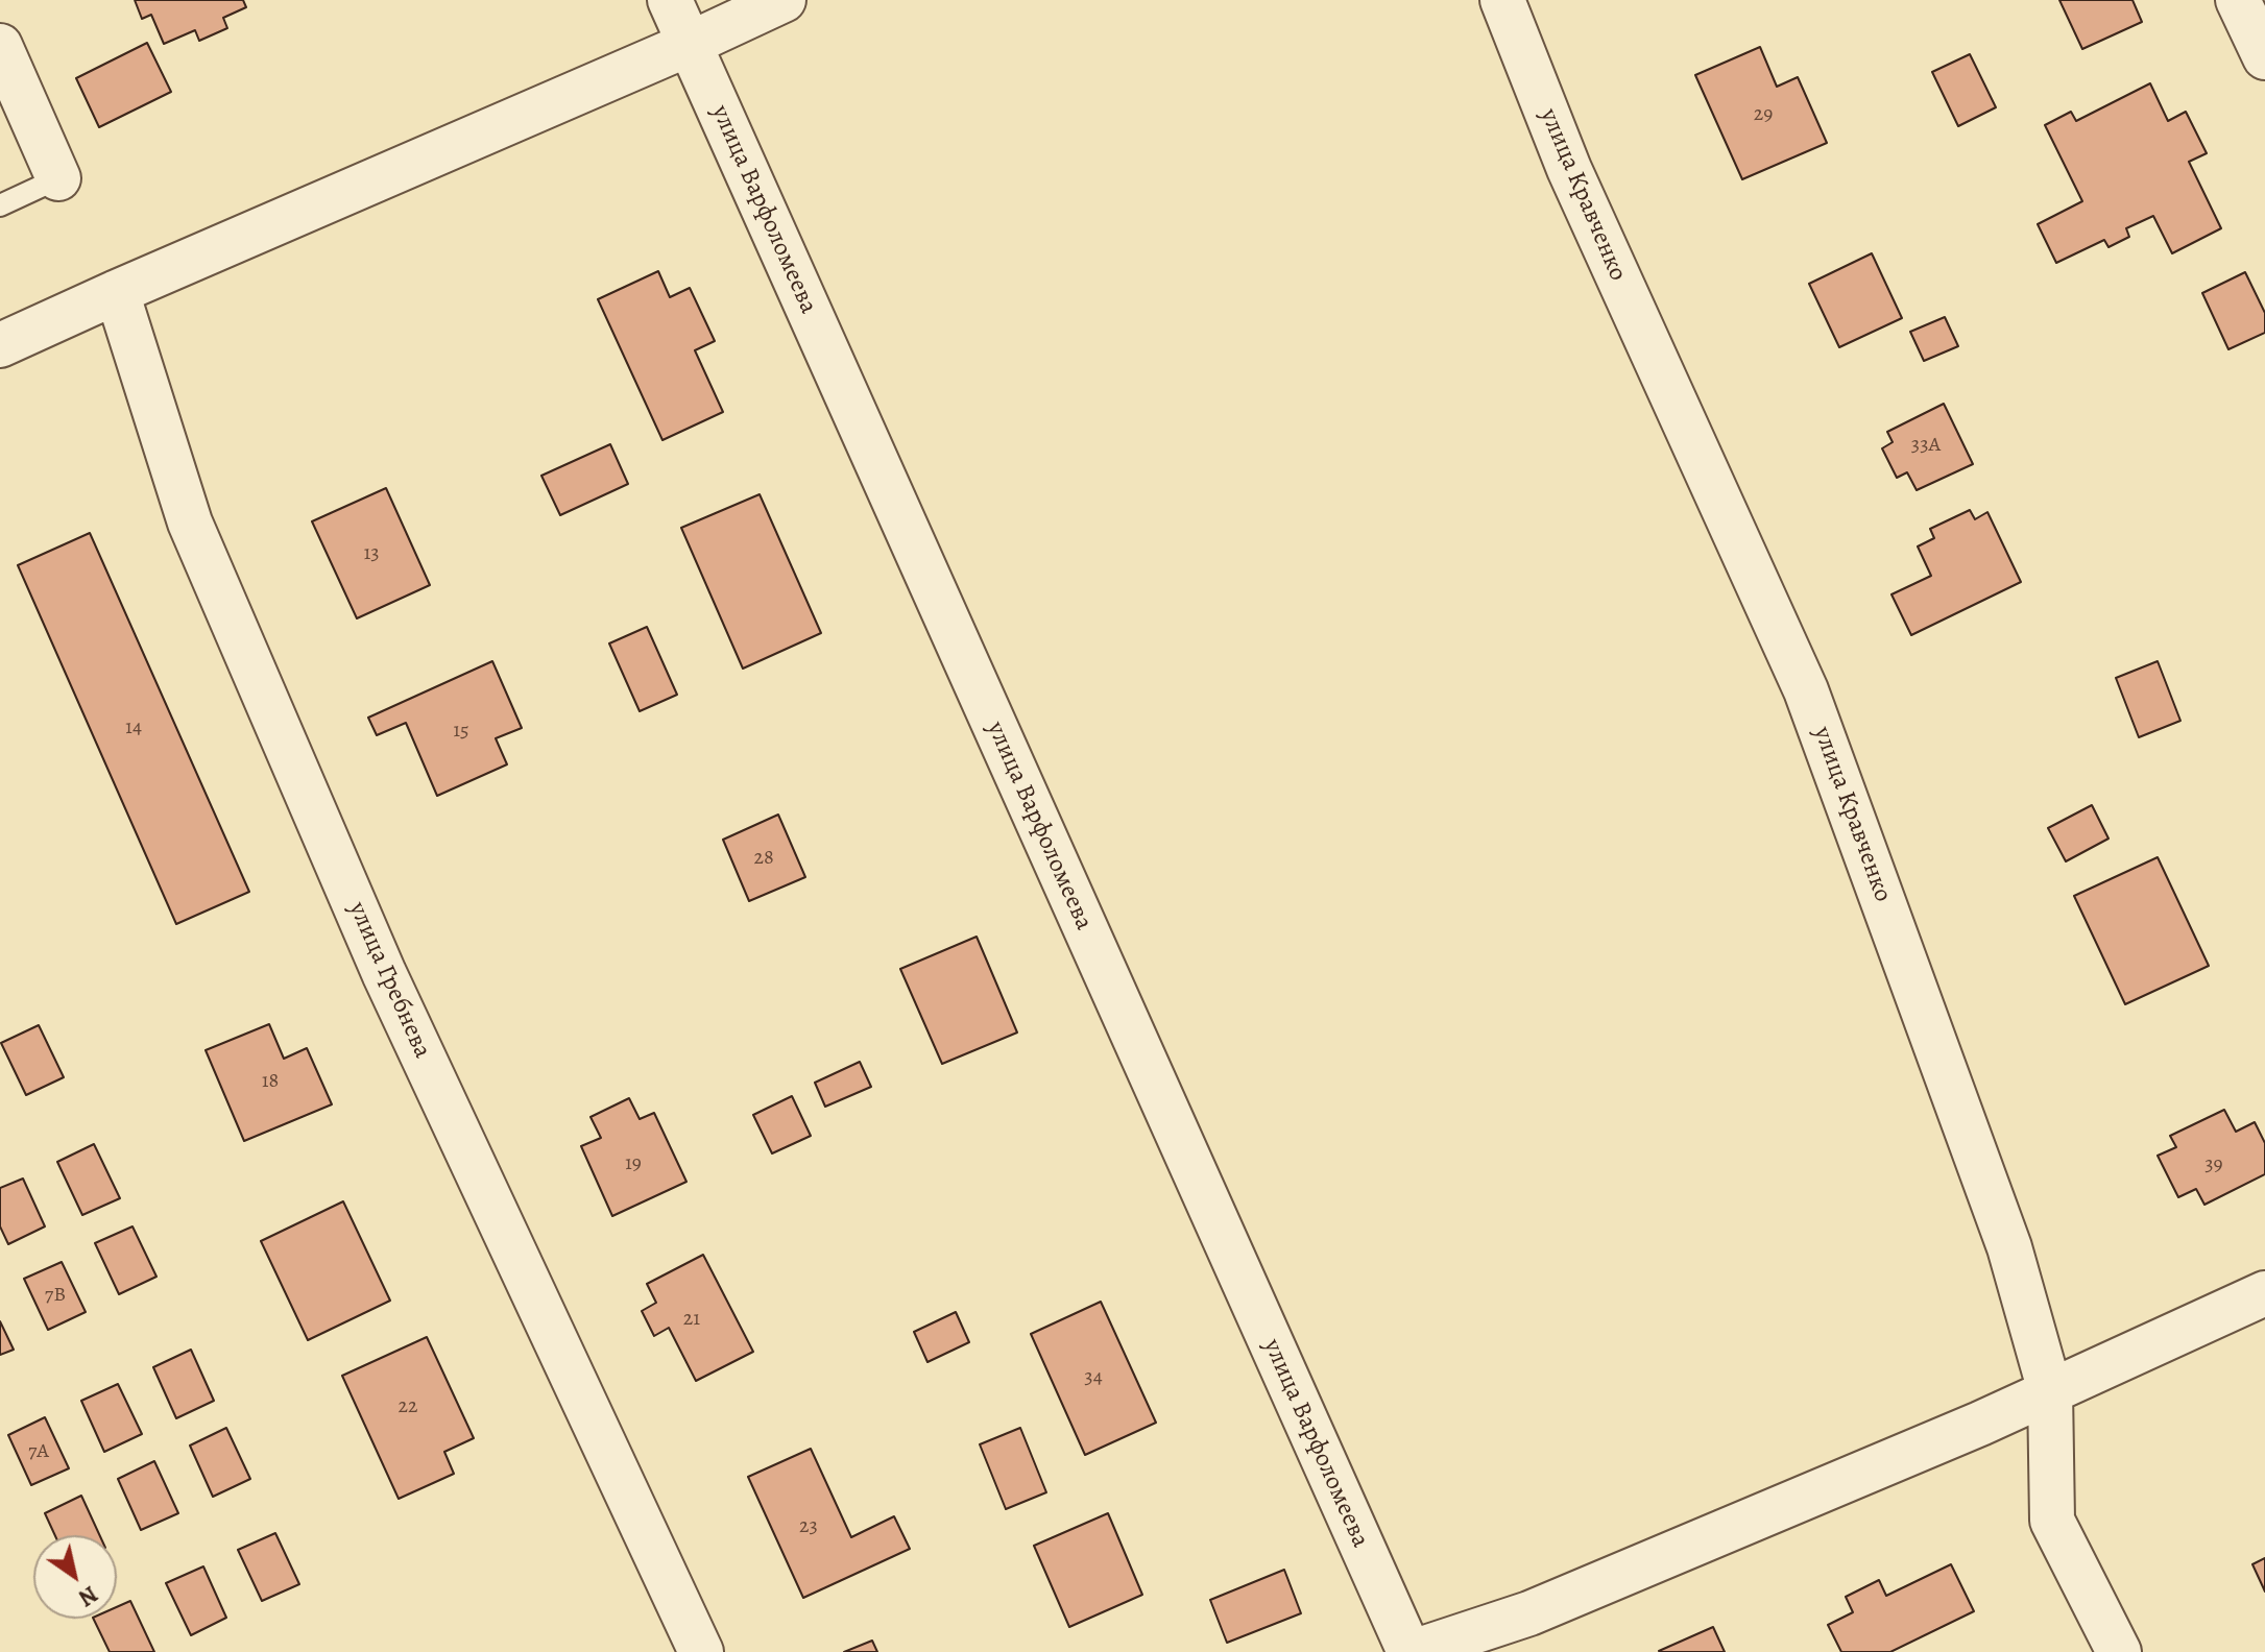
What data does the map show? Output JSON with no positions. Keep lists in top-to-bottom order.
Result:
{
  "streets": {
    "street": ["улица Кравченко", "улица Варфоломеева", "улица Гребнева"]
  },
  "house_numbers": [
    "29",
    "33А",
    "13",
    "14",
    "15",
    "28",
    "18",
    "19",
    "39",
    "7В",
    "21",
    "34",
    "22",
    "7А",
    "23"
  ],
  "north": "bottom right"
}
